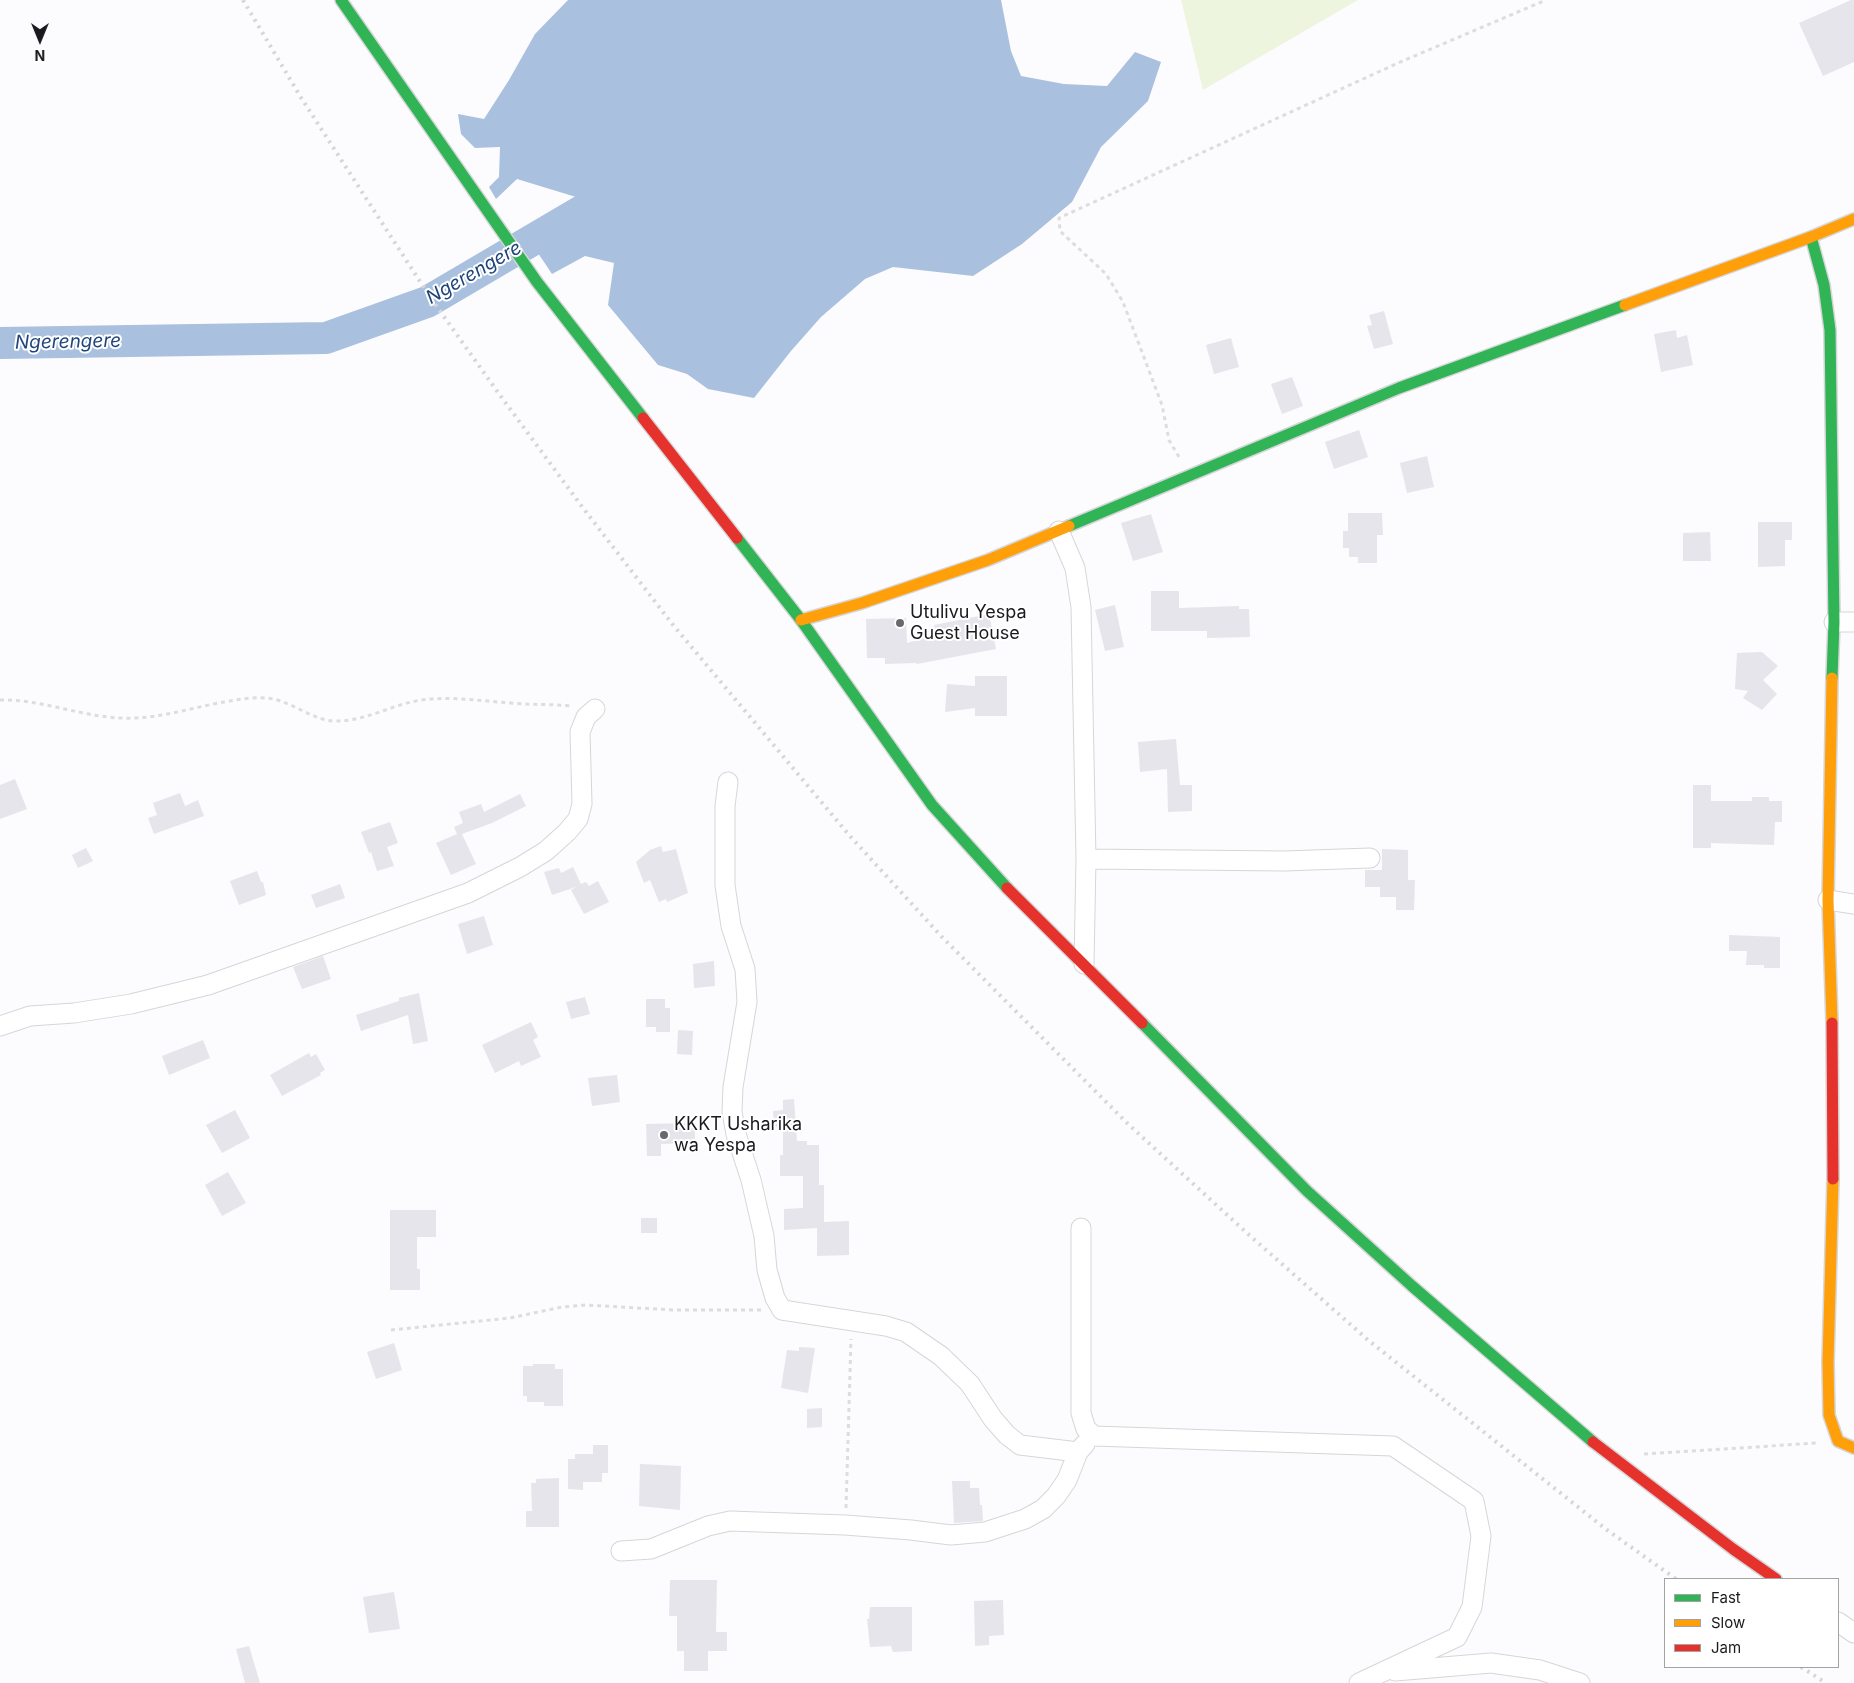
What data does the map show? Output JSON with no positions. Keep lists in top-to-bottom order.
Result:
{
  "water": ["Ngerengere"],
  "places": ["Utulivu Yespa Guest House", "KKKT Usharika wa Yespa"],
  "legend": ["Fast", "Slow", "Jam"],
  "north": "bottom"
}
